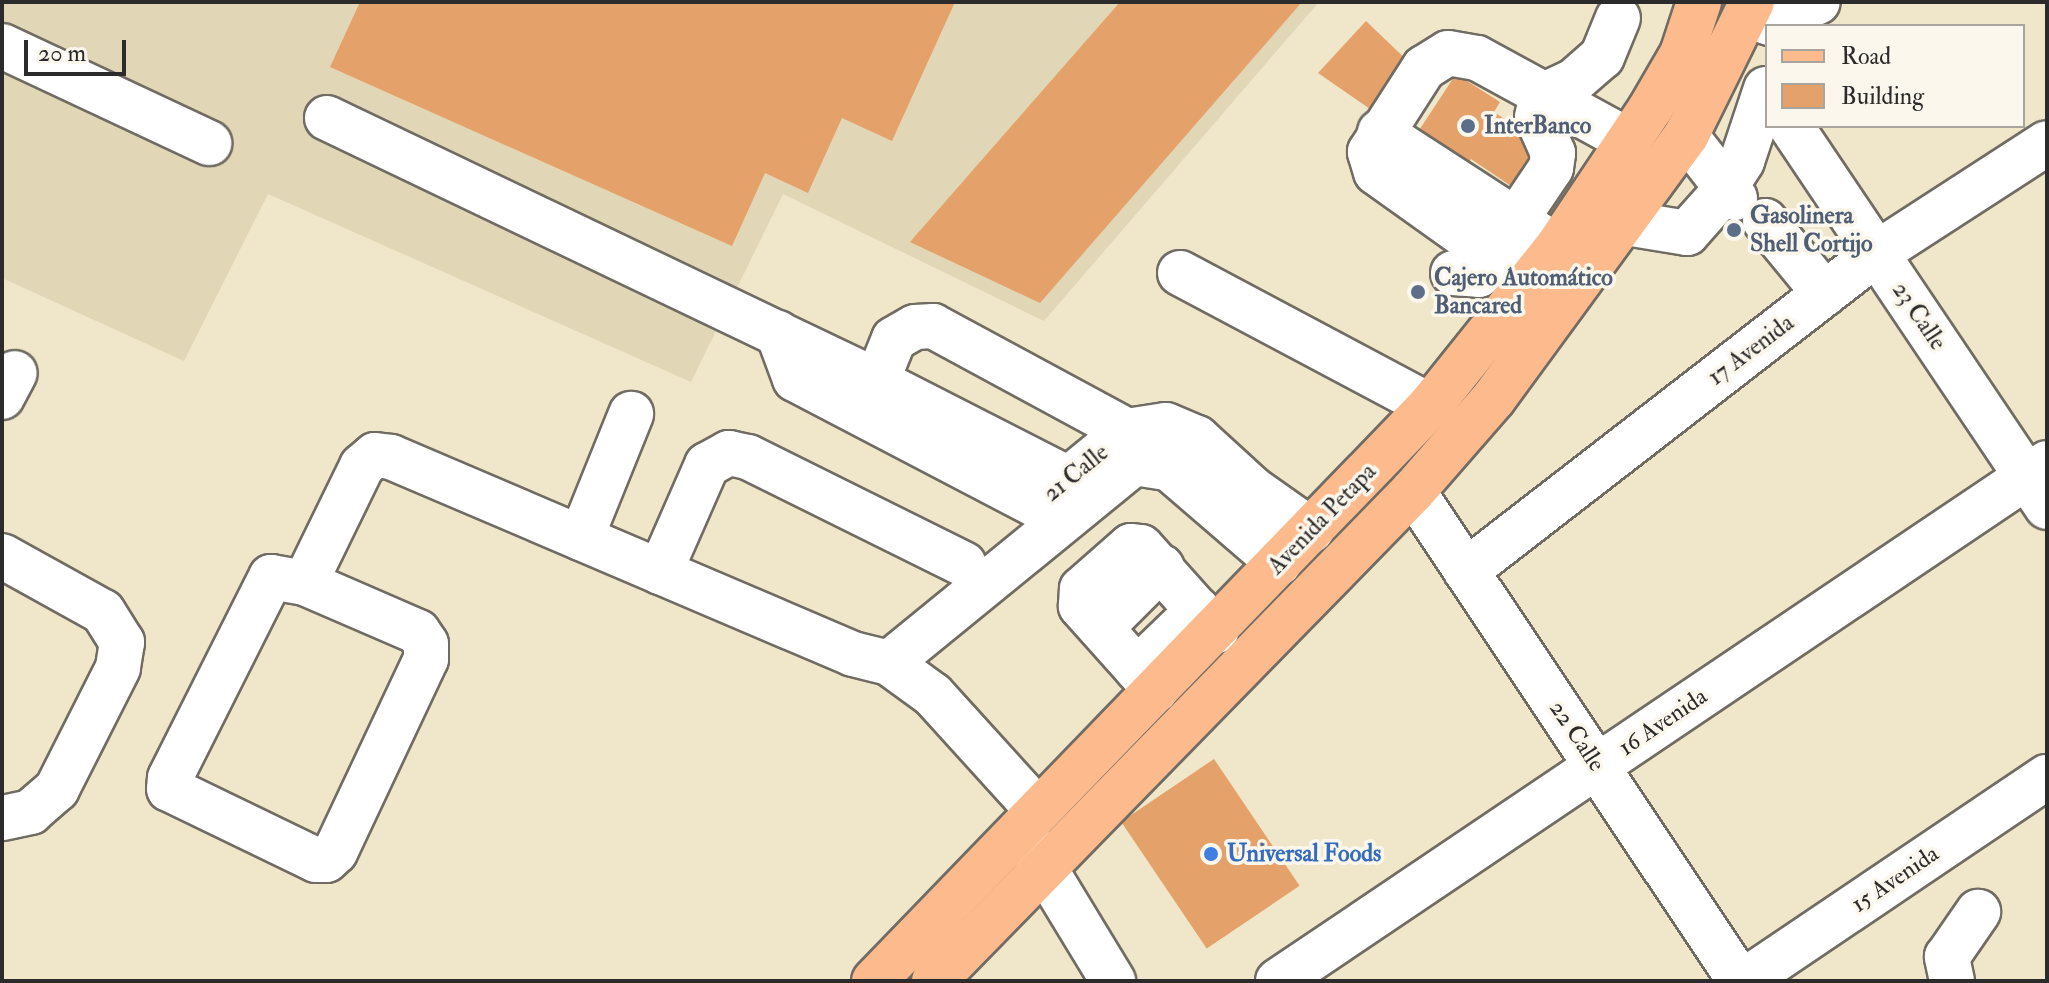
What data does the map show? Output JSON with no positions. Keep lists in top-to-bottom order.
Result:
{
  "streets": {
    "main road": ["Avenida Petapa"],
    "street": [
      "23 Calle",
      "17 Avenida",
      "21 Calle",
      "16 Avenida",
      "22 Calle",
      "15 Avenida"
    ]
  },
  "crossings": [
    ["23 Calle", "17 Avenida"],
    ["23 Calle", "16 Avenida"],
    ["17 Avenida", "22 Calle"],
    ["21 Calle", "Avenida Petapa"],
    ["Avenida Petapa", "22 Calle"],
    ["16 Avenida", "22 Calle"],
    ["22 Calle", "15 Avenida"]
  ],
  "places": [
    "InterBanco",
    "Gasolinera Shell Cortijo",
    "Cajero Automático Bancared",
    "Universal Foods"
  ],
  "legend": ["Road", "Building"],
  "scale_bar": "20 m"
}
